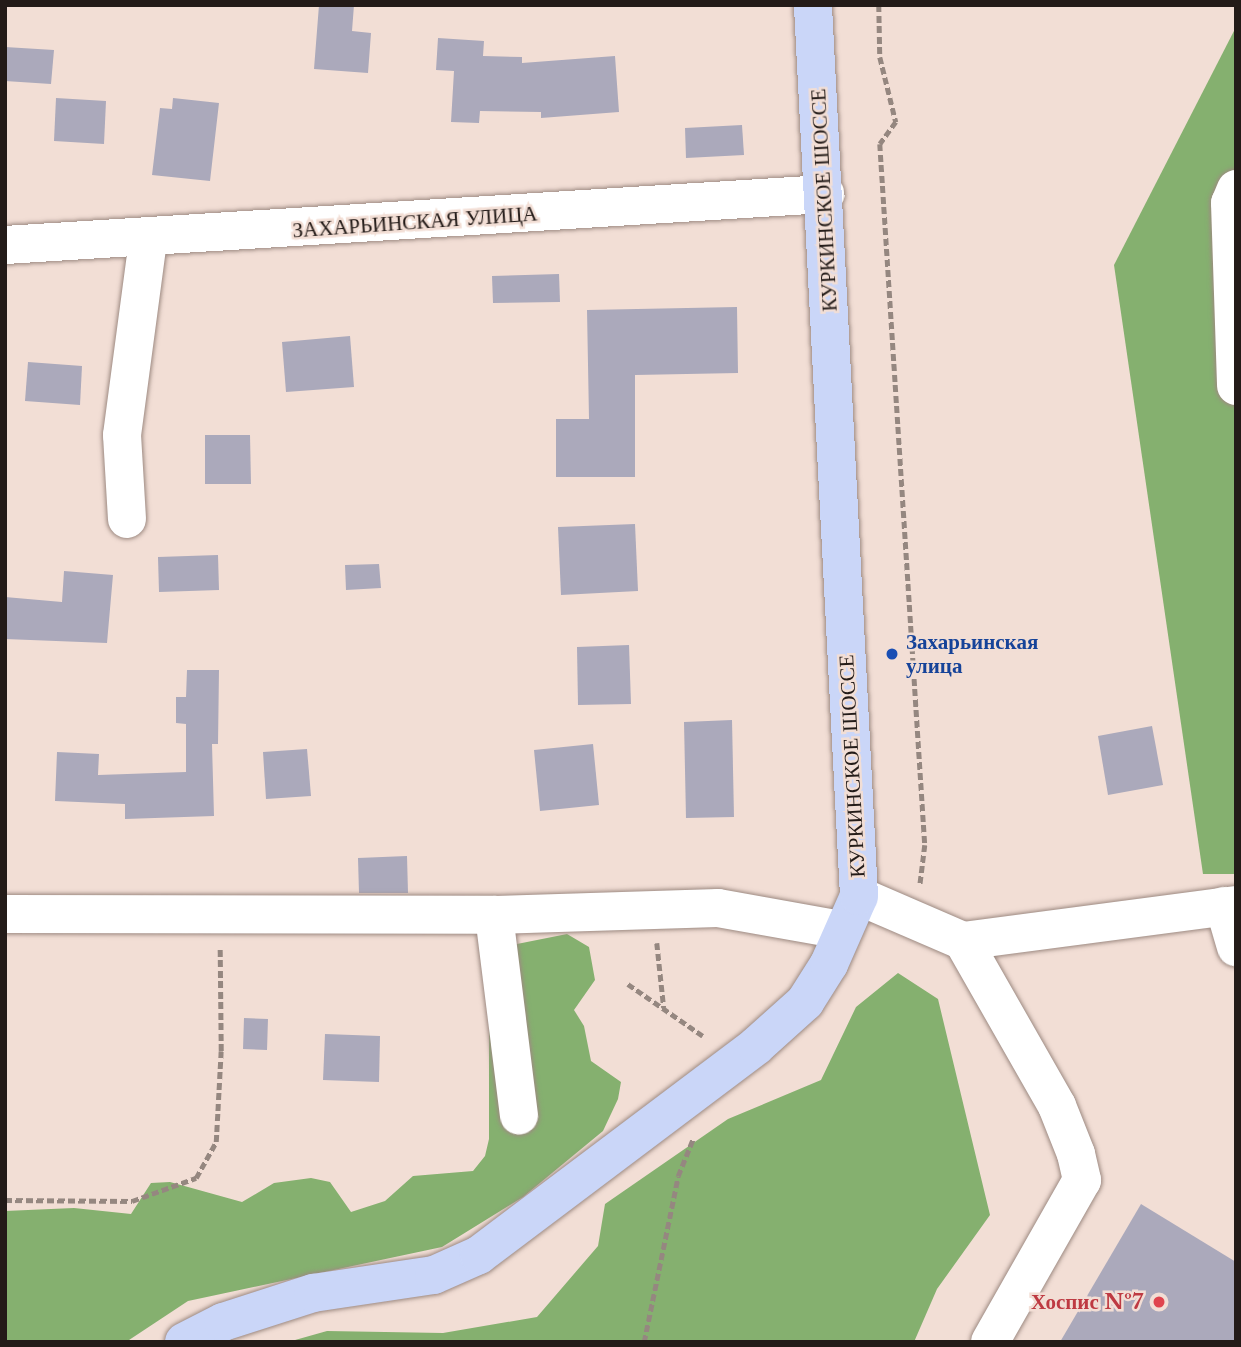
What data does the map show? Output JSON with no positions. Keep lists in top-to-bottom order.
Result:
{
  "streets": {
    "main road": ["КУРКИНСКОЕ ШОССЕ"],
    "street": ["ЗАХАРЬИНСКАЯ УЛИЦА"]
  },
  "crossings": [
    ["КУРКИНСКОЕ ШОССЕ", "ЗАХАРЬИНСКАЯ УЛИЦА"]
  ],
  "places": ["Захарьинская улица", "Хоспис №7"]
}
